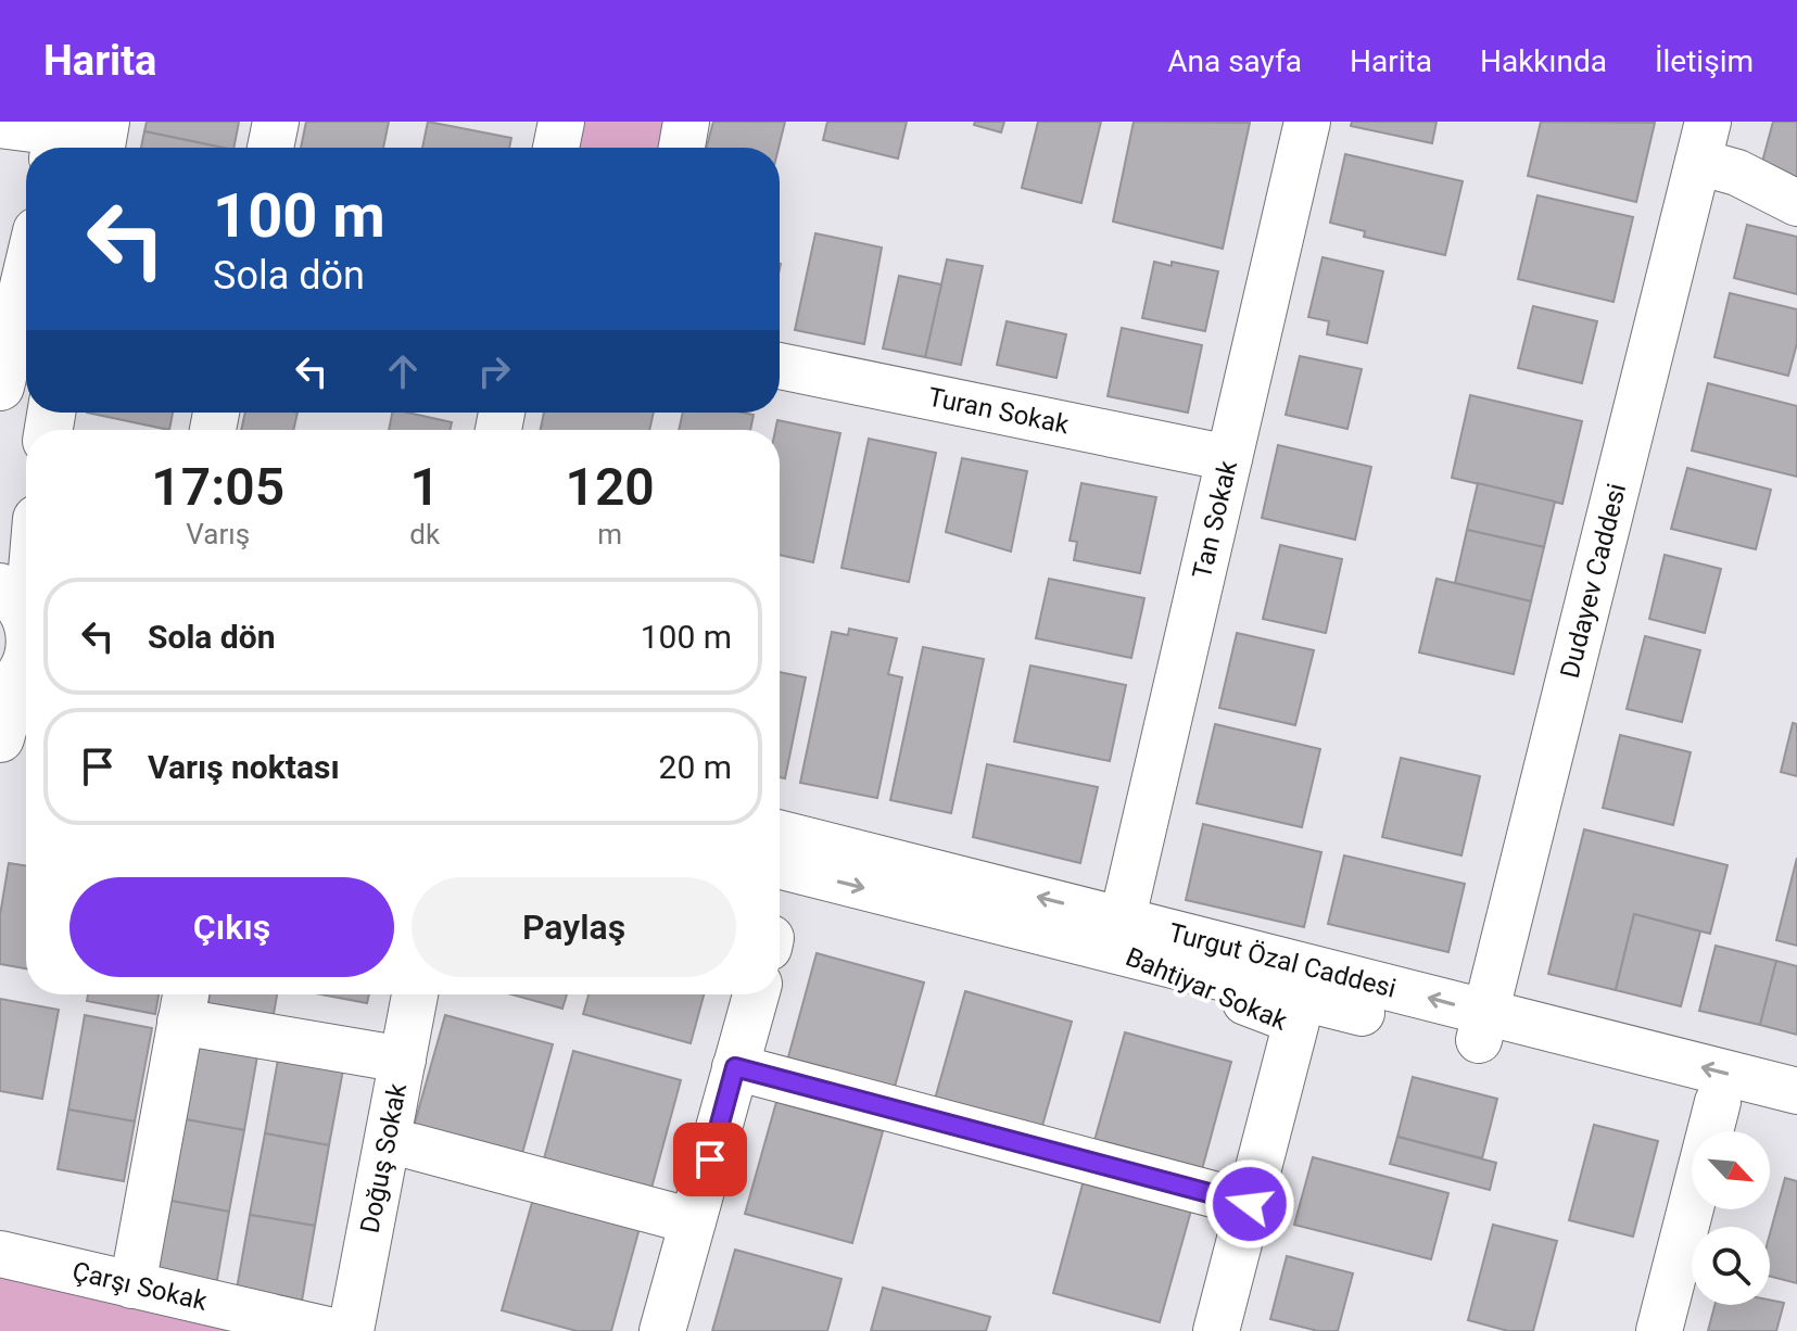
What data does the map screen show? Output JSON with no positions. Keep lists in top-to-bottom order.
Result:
{
  "streets": {
    "street": [
      "Turan Sokak",
      "Tan Sokak",
      "Dudayev Caddesi",
      "Turgut Özal Caddesi",
      "Bahtiyar Sokak",
      "Doğuş Sokak",
      "Çarşı Sokak"
    ]
  },
  "crossings": [
    ["Turan Sokak", "Tan Sokak"],
    ["Tan Sokak", "Turgut Özal Caddesi"],
    ["Tan Sokak", "Bahtiyar Sokak"],
    ["Dudayev Caddesi", "Turgut Özal Caddesi"],
    ["Turgut Özal Caddesi", "Bahtiyar Sokak"]
  ],
  "north": "bottom right",
  "page": {
    "header": "Harita",
    "nav": [
      "Ana sayfa",
      "Harita",
      "Hakkında",
      "İletişim"
    ],
    "turn": ["100 m", "Sola dön"],
    "eta": [
      "17:05",
      "Varış",
      "1",
      "dk",
      "120",
      "m"
    ],
    "list": [
      {
        "name": "Sola dön",
        "value": "100 m"
      },
      {
        "name": "Varış noktası",
        "value": "20 m"
      }
    ],
    "buttons": ["Çıkış", "Paylaş"]
  }
}
